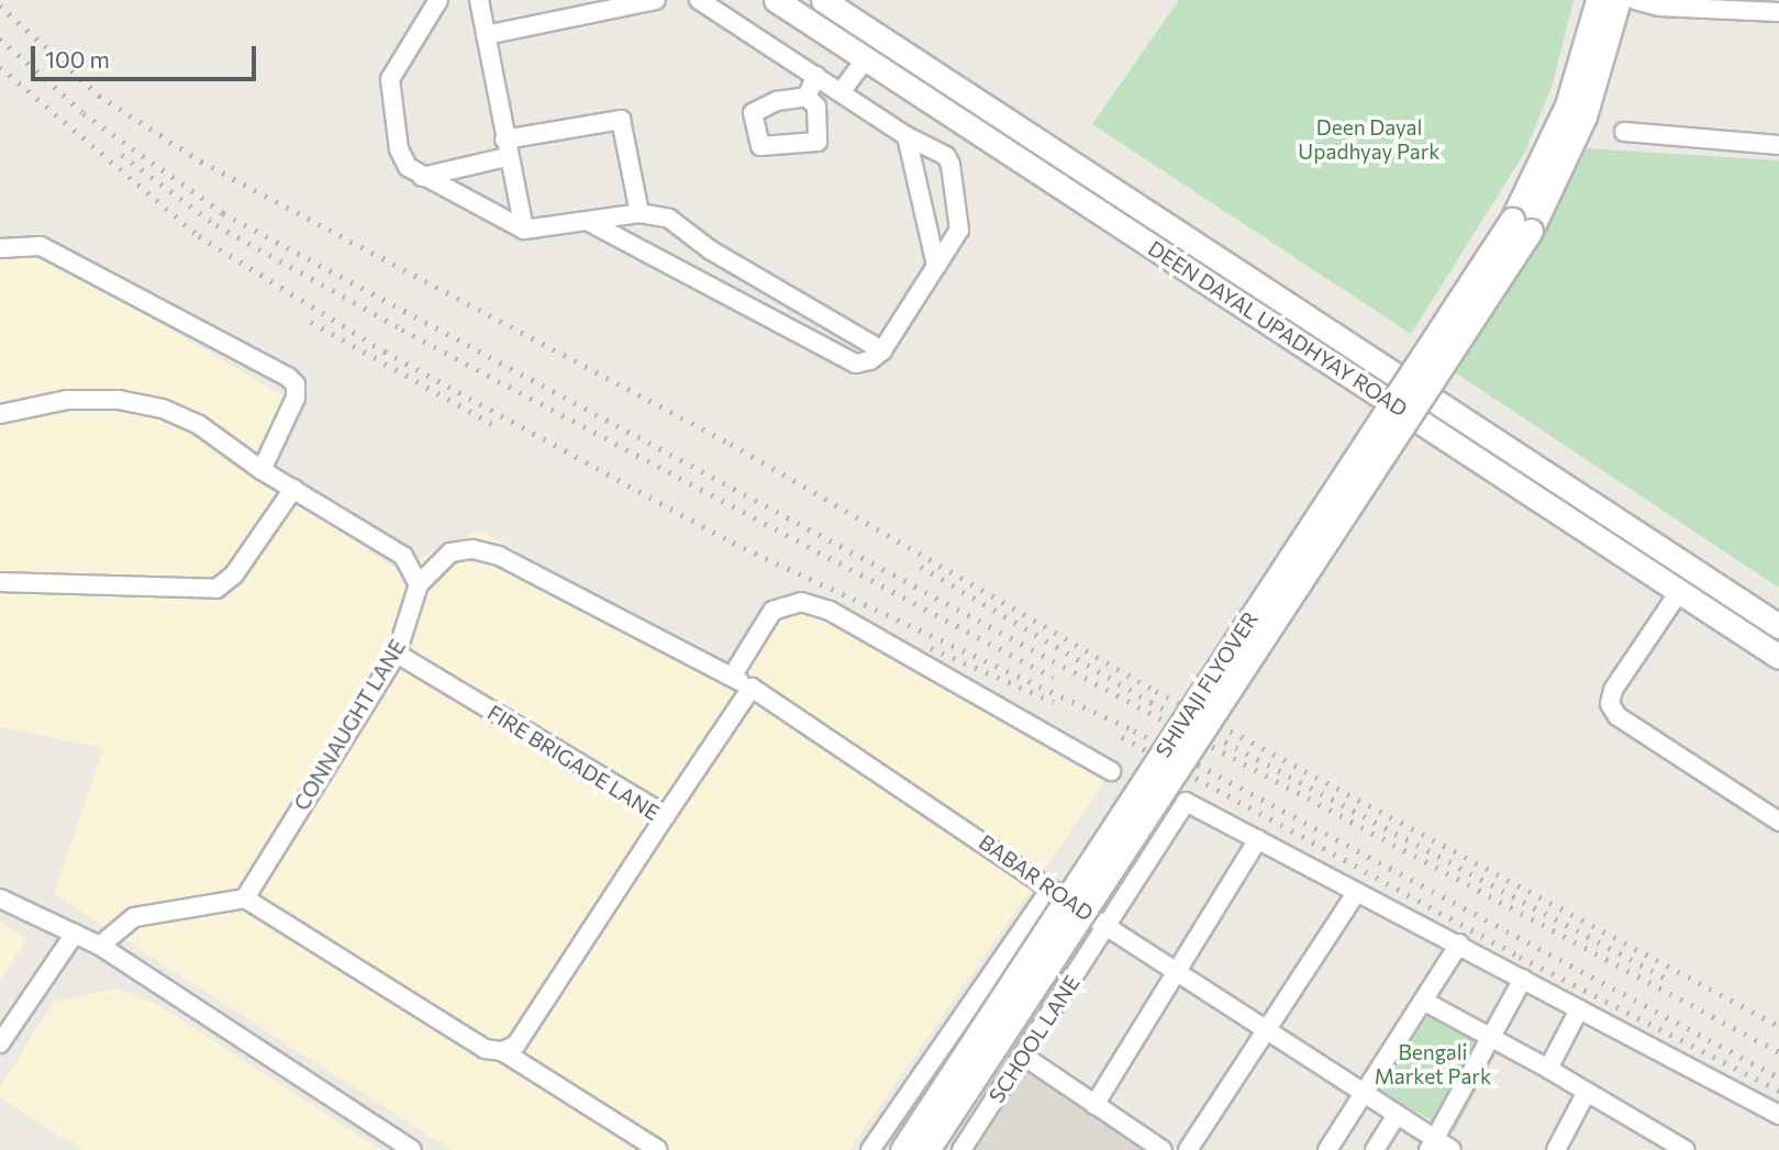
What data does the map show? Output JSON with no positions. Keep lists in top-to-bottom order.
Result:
{
  "streets": {
    "main road": ["DEEN DAYAL UPADHYAY ROAD", "SHIVAJI FLYOVER"],
    "street": [
      "CONNAUGHT LANE",
      "FIRE BRIGADE LANE",
      "BABAR ROAD",
      "SCHOOL LANE"
    ]
  },
  "crossings": [
    ["CONNAUGHT LANE", "FIRE BRIGADE LANE"],
    ["CONNAUGHT LANE", "BABAR ROAD"],
    ["BABAR ROAD", "SCHOOL LANE"]
  ],
  "parks": ["Deen Dayal Upadhyay Park", "Bengali Market Park"],
  "scale_bar": "100 m"
}
